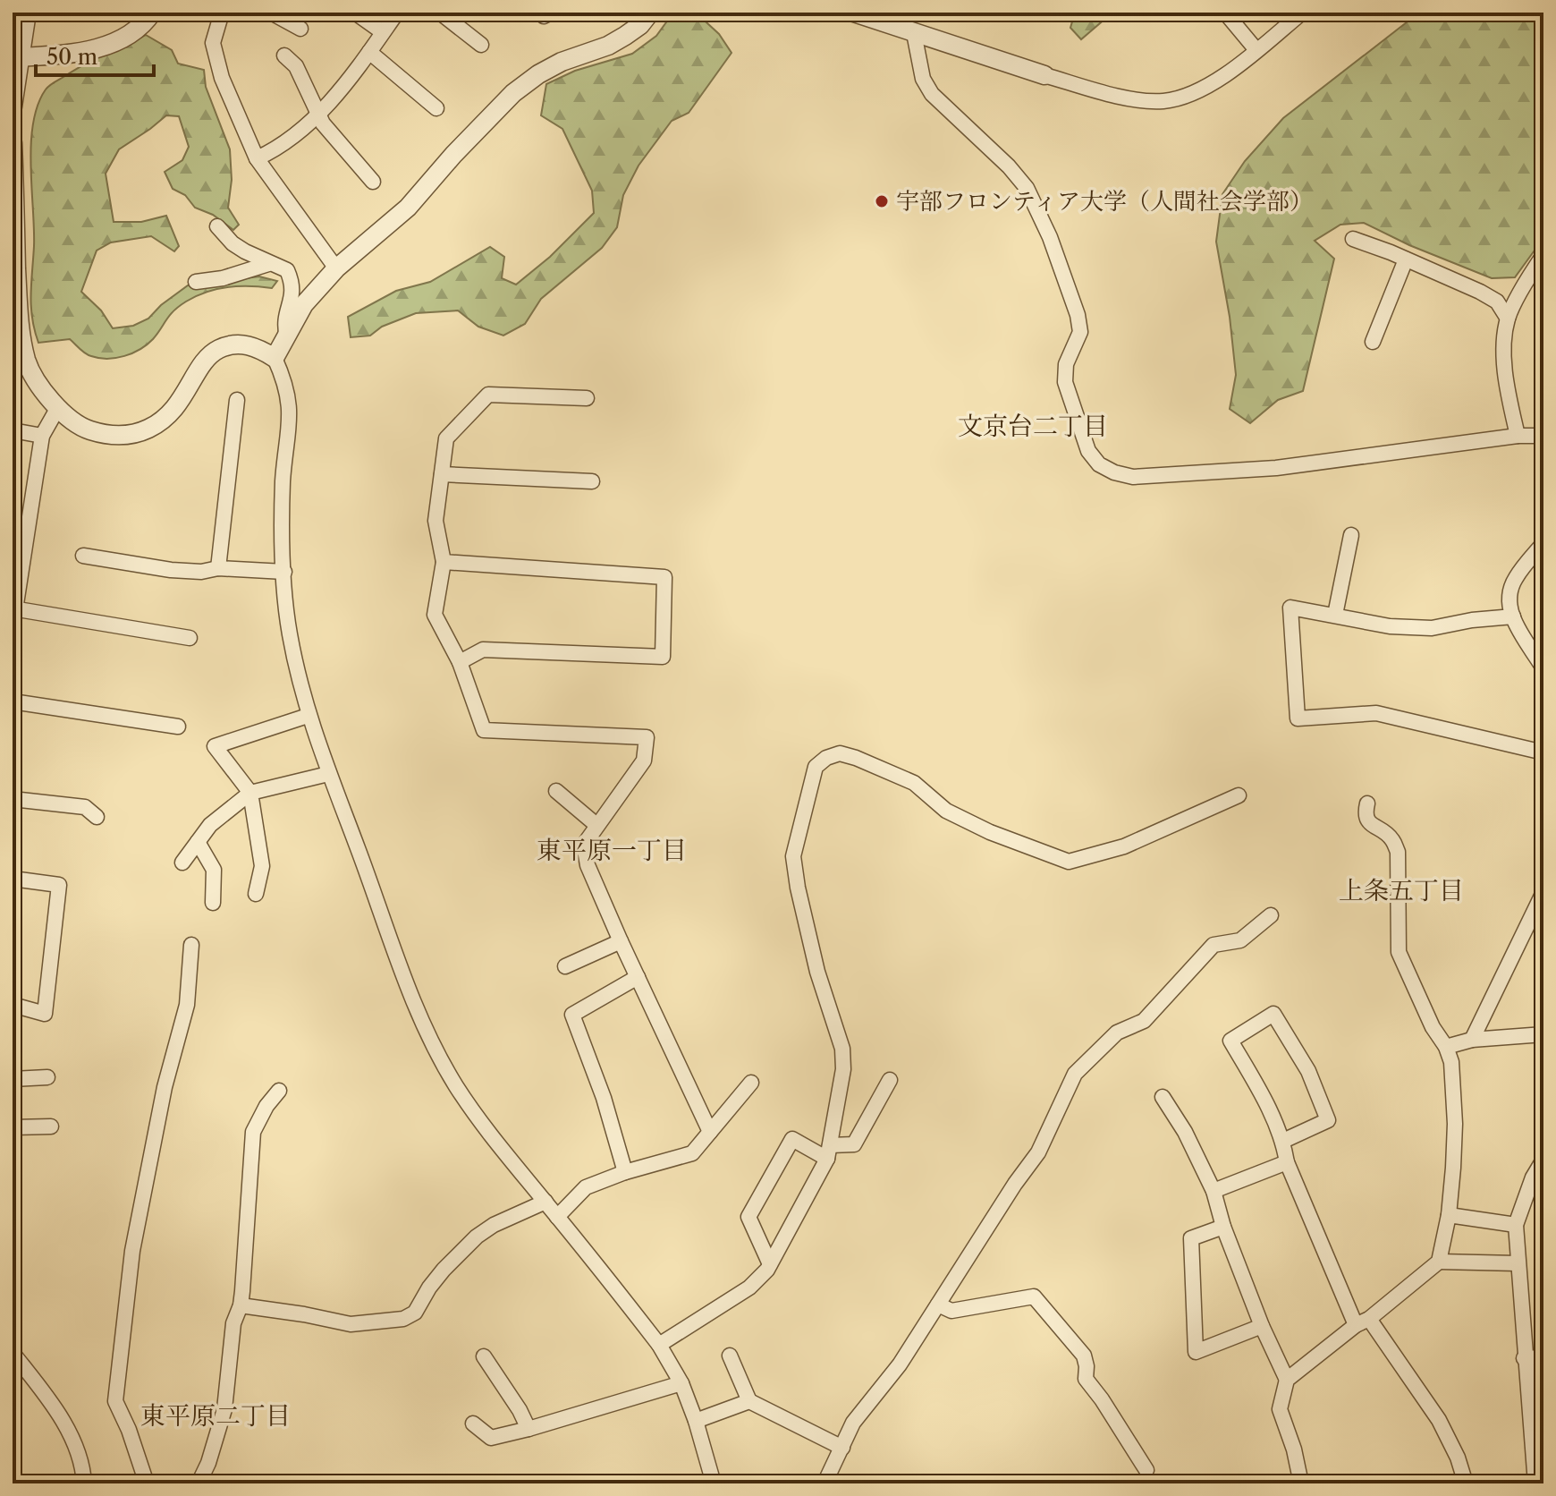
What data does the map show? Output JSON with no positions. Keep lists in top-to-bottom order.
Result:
{
  "districts": [
    "文京台二丁目",
    "東平原一丁目",
    "上条五丁目",
    "東平原二丁目"
  ],
  "places": ["宇部フロンティア大学（人間社会学部）"],
  "scale_bar": "50 m"
}
